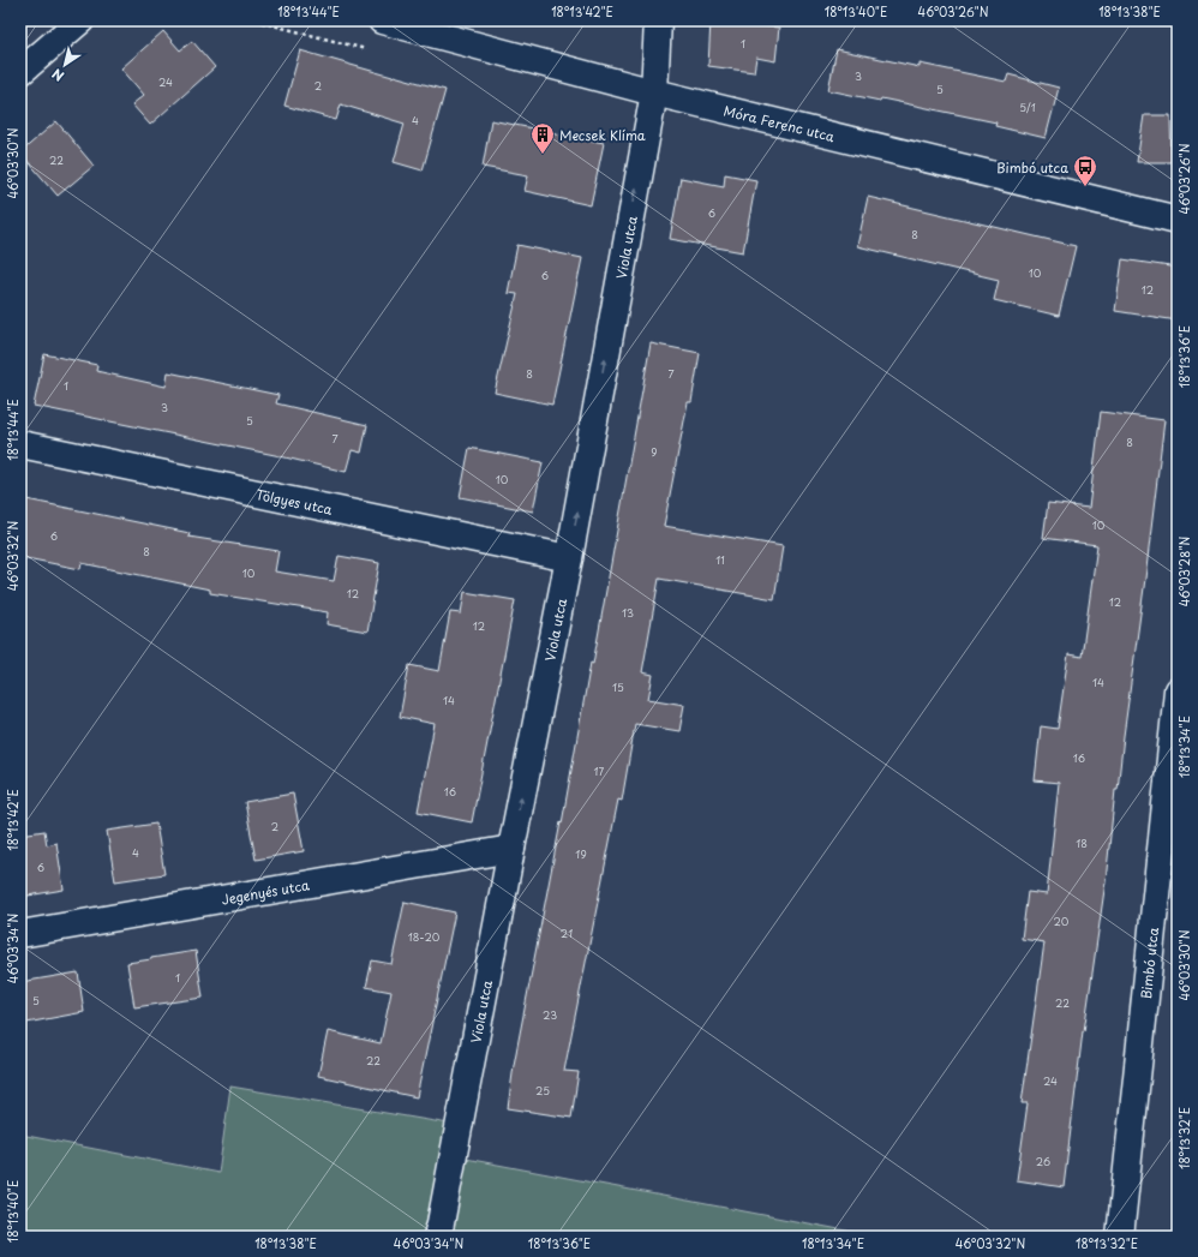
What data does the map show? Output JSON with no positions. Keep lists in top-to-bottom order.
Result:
{
  "streets": {
    "street": [
      "Móra Ferenc utca",
      "Viola utca",
      "Tölgyes utca",
      "Jegenyés utca",
      "Bimbó utca"
    ]
  },
  "crossings": [
    ["Móra Ferenc utca", "Viola utca"],
    ["Viola utca", "Tölgyes utca"],
    ["Viola utca", "Jegenyés utca"]
  ],
  "one_way": ["Viola utca"],
  "places": {
    "building": ["Mecsek Klíma"],
    "bus stop": ["Bimbó utca"]
  },
  "house_numbers": [
    "1",
    "3",
    "24",
    "2",
    "5",
    "5/1",
    "4",
    "22",
    "6",
    "8",
    "10",
    "6",
    "12",
    "8",
    "7",
    "1",
    "3",
    "5",
    "7",
    "8",
    "9",
    "10",
    "10",
    "6",
    "8",
    "11",
    "10",
    "12",
    "12",
    "13",
    "12",
    "14",
    "15",
    "14",
    "16",
    "17",
    "16",
    "2",
    "18",
    "4",
    "19",
    "6",
    "20",
    "21",
    "18-20",
    "1",
    "5",
    "22",
    "23",
    "22",
    "24",
    "25",
    "26"
  ],
  "north": "bottom left",
  "coordinates": [
    "18°13'44\"E",
    "18°13'42\"E",
    "18°13'40\"E",
    "46°03'26\"N",
    "18°13'38\"E",
    "46°03'30\"N",
    "18°13'36\"E",
    "46°03'32\"N",
    "46°03'28\"N",
    "18°13'34\"E",
    "46°03'34\"N",
    "18°13'32\"E"
  ]
}
